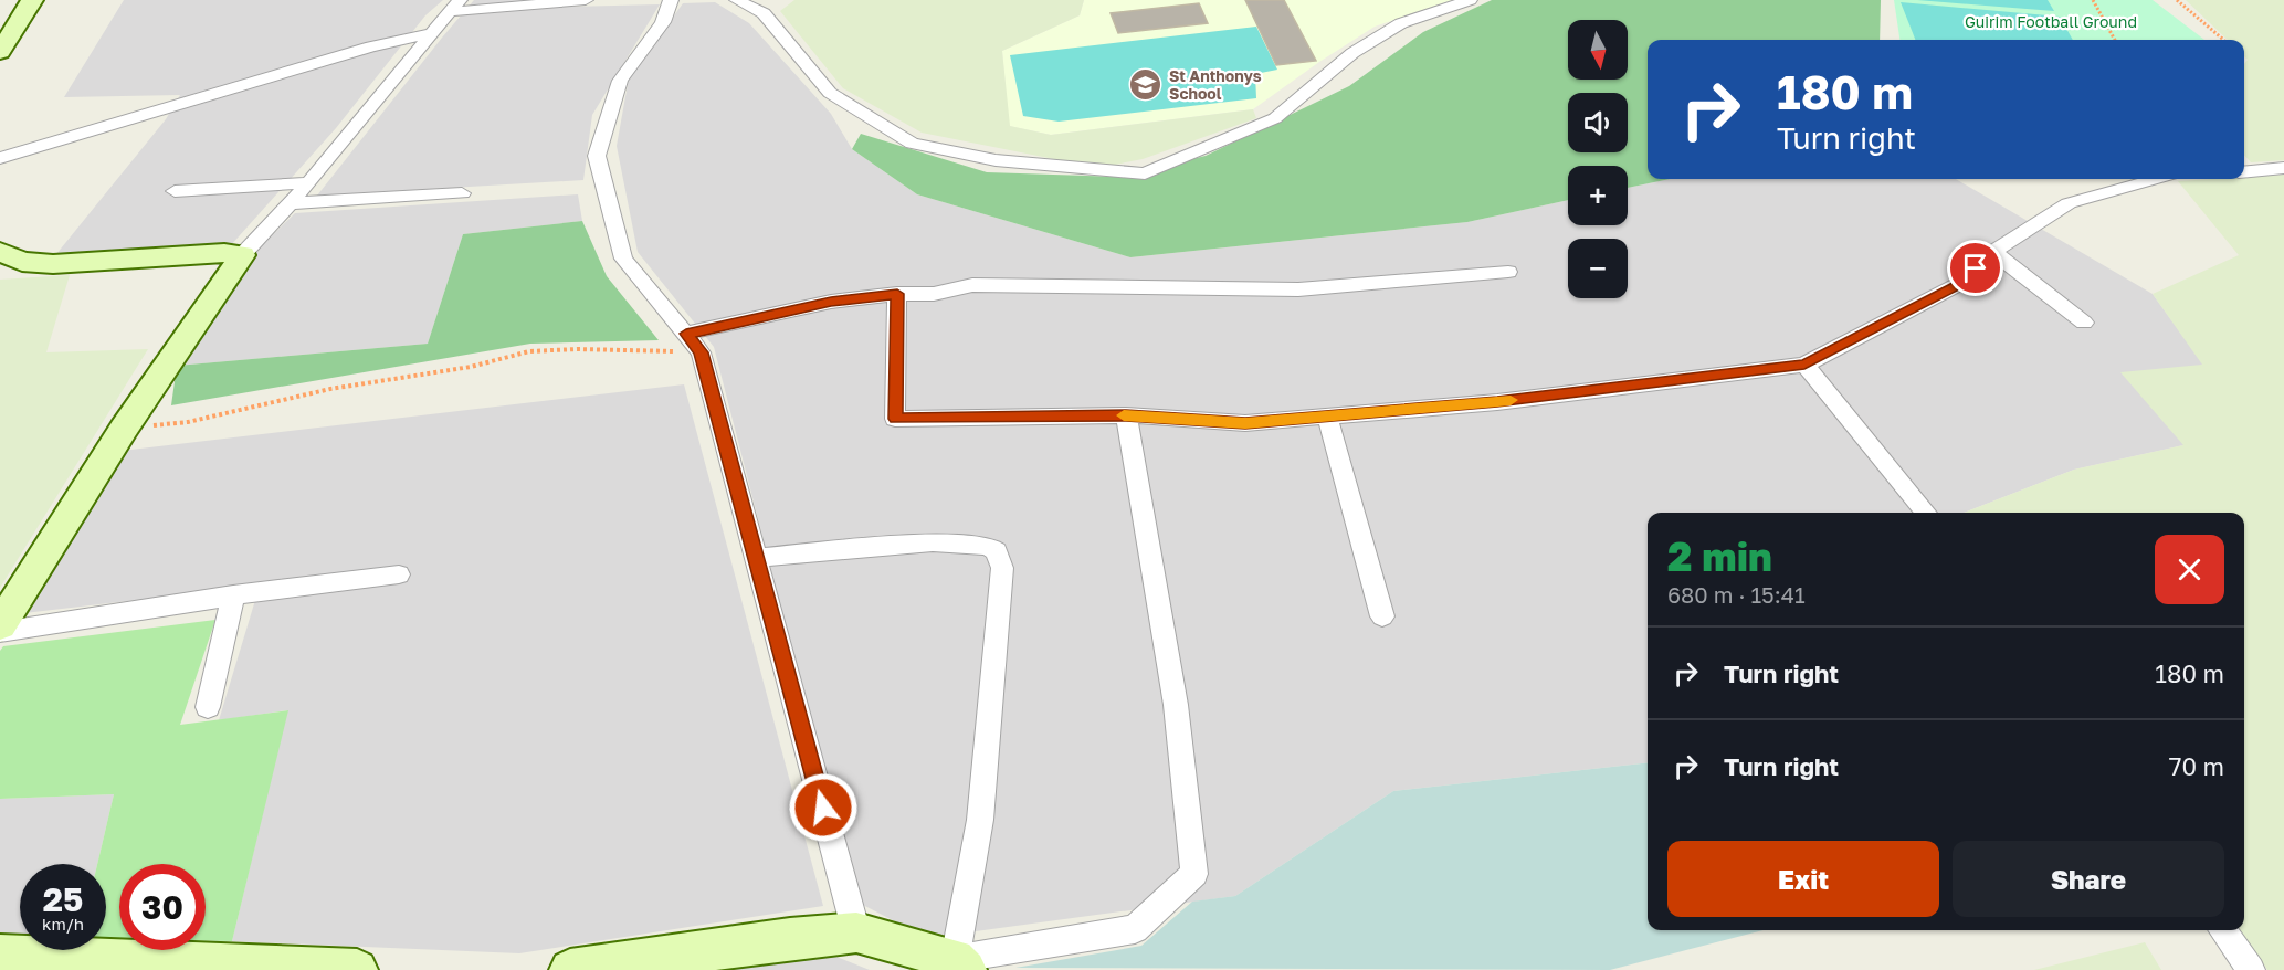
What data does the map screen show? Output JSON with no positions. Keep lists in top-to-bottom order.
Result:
{
  "parks": ["Guirim Football Ground"],
  "places": {
    "school or university": ["St Anthonys School"]
  },
  "north": "bottom",
  "page": {
    "map_buttons": ["+", "−"],
    "turn": ["180 m", "Turn right"],
    "heading": ["2 min", "680 m · 15:41"],
    "list": [
      {
        "name": "Turn right",
        "value": "180 m"
      },
      {
        "name": "Turn right",
        "value": "70 m"
      }
    ],
    "buttons": ["Exit", "Share"],
    "speed": "25 km/h",
    "limit": "30"
  }
}
